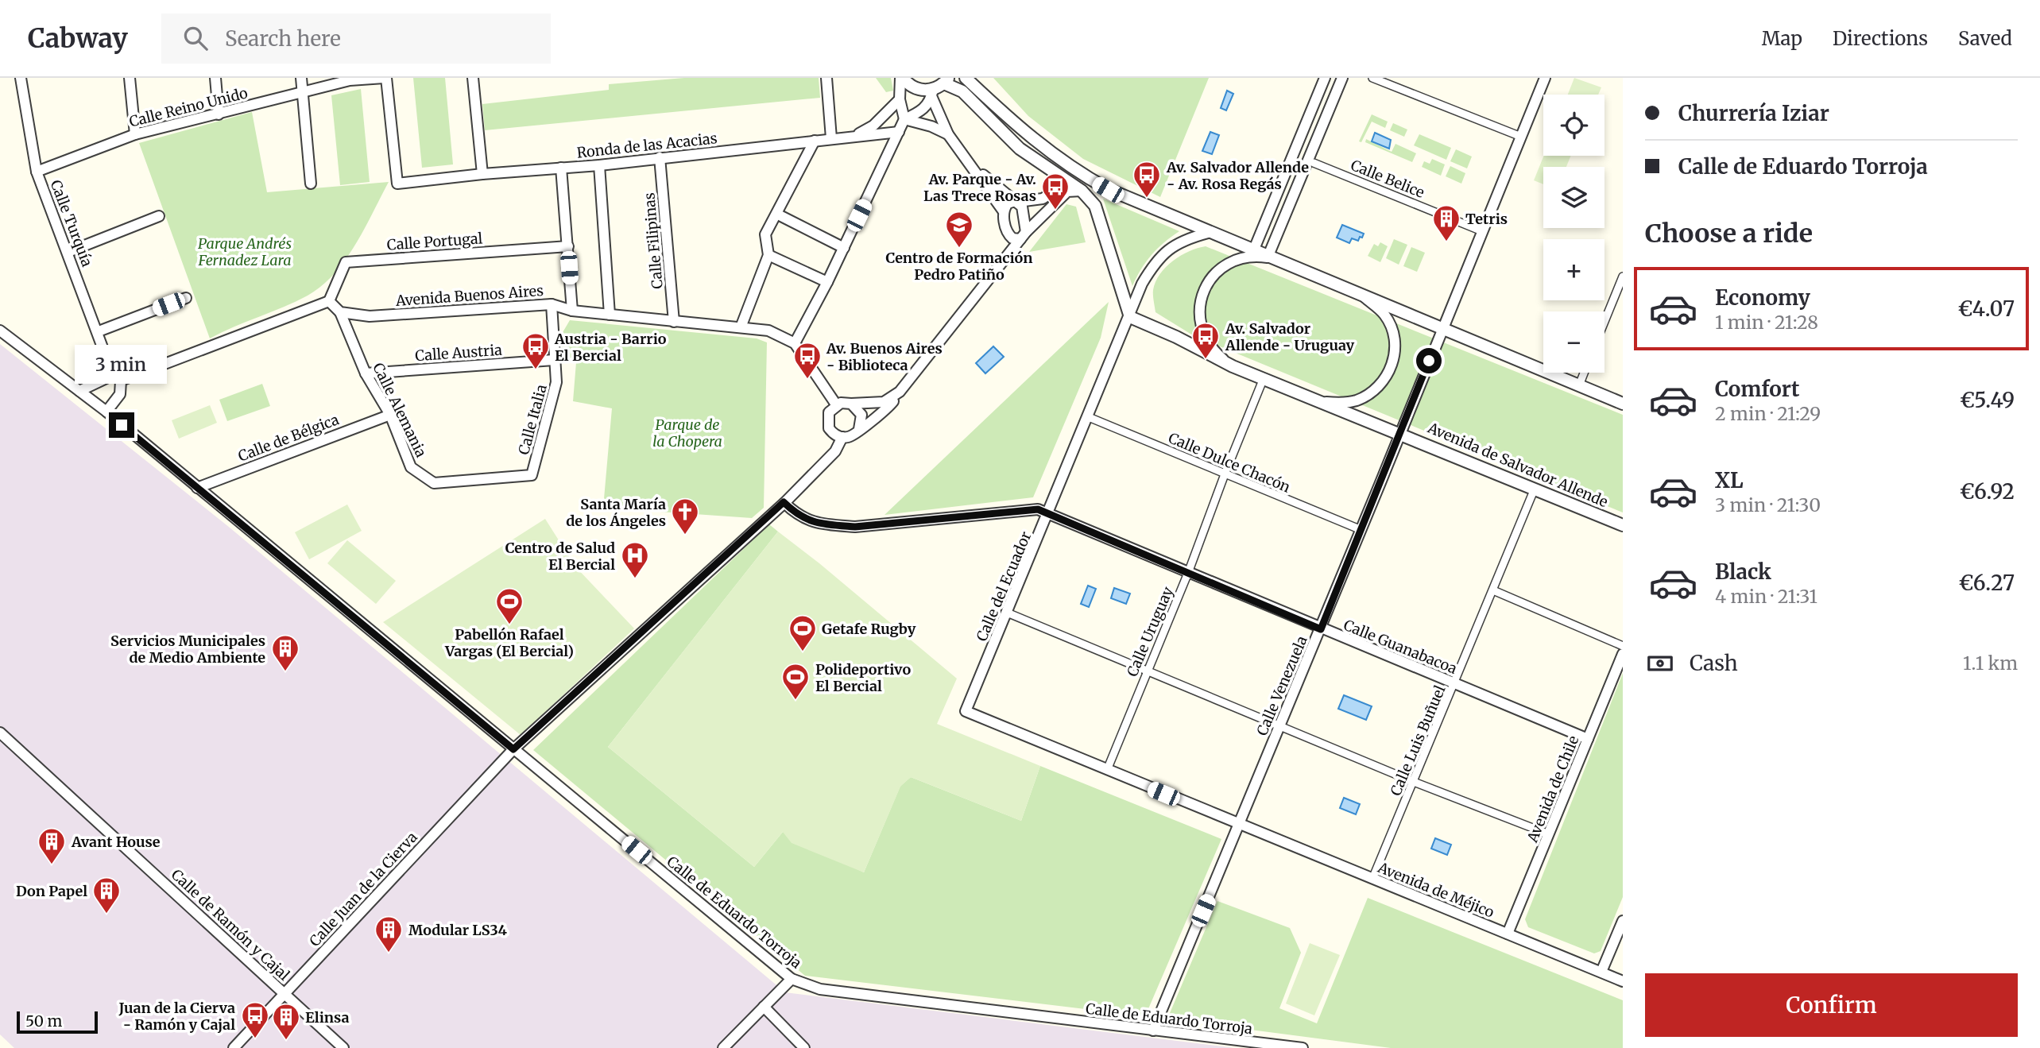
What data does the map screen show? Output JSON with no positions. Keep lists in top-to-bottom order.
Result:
{
  "streets": {
    "street": [
      "Calle Reino Unido",
      "Ronda de las Acacias",
      "Calle Belice",
      "Calle Turquía",
      "Calle Filipinas",
      "Calle Portugal",
      "Avenida Buenos Aires",
      "Calle Austria",
      "Calle Alemania",
      "Calle Italia",
      "Calle de Bélgica",
      "Calle Dulce Chacón",
      "Avenida de Salvador Allende",
      "Calle del Ecuador",
      "Calle Uruguay",
      "Calle Guanabacoa",
      "Calle Venezuela",
      "Calle Luis Buñuel",
      "Avenida de Chile",
      "Calle Juan de la Cierva",
      "Avenida de Méjico",
      "Calle de Eduardo Torroja",
      "Calle de Ramón y Cajal"
    ]
  },
  "crossings": [
    ["Calle Reino Unido", "Ronda de las Acacias"],
    ["Calle Reino Unido", "Calle Turquía"],
    ["Ronda de las Acacias", "Calle Filipinas"],
    ["Calle Filipinas", "Avenida Buenos Aires"],
    ["Avenida Buenos Aires", "Calle Alemania"],
    ["Avenida Buenos Aires", "Calle Italia"],
    ["Calle Austria", "Calle Alemania"],
    ["Calle Austria", "Calle Italia"],
    ["Calle Alemania", "Calle Italia"],
    ["Calle Alemania", "Calle de Bélgica"],
    ["Calle de Bélgica", "Calle de Eduardo Torroja"],
    ["Calle Dulce Chacón", "Calle del Ecuador"],
    ["Calle Dulce Chacón", "Calle Uruguay"],
    ["Calle Dulce Chacón", "Calle Venezuela"],
    ["Avenida de Salvador Allende", "Calle del Ecuador"],
    ["Avenida de Salvador Allende", "Calle Uruguay"],
    ["Avenida de Salvador Allende", "Calle Venezuela"],
    ["Avenida de Salvador Allende", "Calle Luis Buñuel"],
    ["Calle del Ecuador", "Calle Guanabacoa"],
    ["Calle del Ecuador", "Avenida de Méjico"],
    ["Calle Uruguay", "Calle Guanabacoa"],
    ["Calle Uruguay", "Avenida de Méjico"],
    ["Calle Guanabacoa", "Calle Venezuela"],
    ["Calle Guanabacoa", "Calle Luis Buñuel"],
    ["Calle Guanabacoa", "Avenida de Chile"],
    ["Calle Guanabacoa", "Calle Juan de la Cierva"],
    ["Calle Venezuela", "Avenida de Méjico"],
    ["Calle Venezuela", "Calle de Eduardo Torroja"],
    ["Calle Luis Buñuel", "Avenida de Méjico"],
    ["Avenida de Chile", "Avenida de Méjico"],
    ["Calle Juan de la Cierva", "Calle de Eduardo Torroja"],
    ["Calle Juan de la Cierva", "Calle de Ramón y Cajal"]
  ],
  "parks": ["Parque Andrés Fernadez Lara", "Parque de la Chopera"],
  "places": {
    "bus stop": [
      "Av. Salvador Allende - Av. Rosa Regás",
      "Av. Parque - Av. Las Trece Rosas",
      "Av. Salvador Allende - Uruguay",
      "Austria - Barrio El Bercial",
      "Av. Buenos Aires - Biblioteca",
      "Juan de la Cierva - Ramón y Cajal"
    ],
    "building": [
      "Tetris",
      "Servicios Municipales de Medio Ambiente",
      "Avant House",
      "Don Papel",
      "Modular LS34",
      "Elinsa"
    ],
    "school or university": ["Centro de Formación Pedro Patiño"],
    "church": ["Santa María de los Ángeles"],
    "hospital": ["Centro de Salud El Bercial"],
    "sports": ["Pabellón Rafael Vargas (El Bercial)", "Getafe Rugby", "Polideportivo El Bercial"]
  },
  "scale_bar": "50 m",
  "page": {
    "header": "Cabway",
    "search": "Search here",
    "nav": ["Map", "Directions", "Saved"],
    "banner": ["Churrería Iziar", "Calle de Eduardo Torroja"],
    "map_buttons": ["+", "−"],
    "heading": "Choose a ride",
    "list": [
      {
        "name": "Economy",
        "note": "1 min · 21:28",
        "value": "€4.07"
      },
      {
        "name": "Comfort",
        "note": "2 min · 21:29",
        "value": "€5.49"
      },
      {
        "name": "XL",
        "note": "3 min · 21:30",
        "value": "€6.92"
      },
      {
        "name": "Black",
        "note": "4 min · 21:31",
        "value": "€6.27"
      }
    ],
    "bubble": "3 min",
    "pay": ["Cash", "1.1 km"],
    "buttons": "Confirm",
    "scale": "50 m"
  }
}
